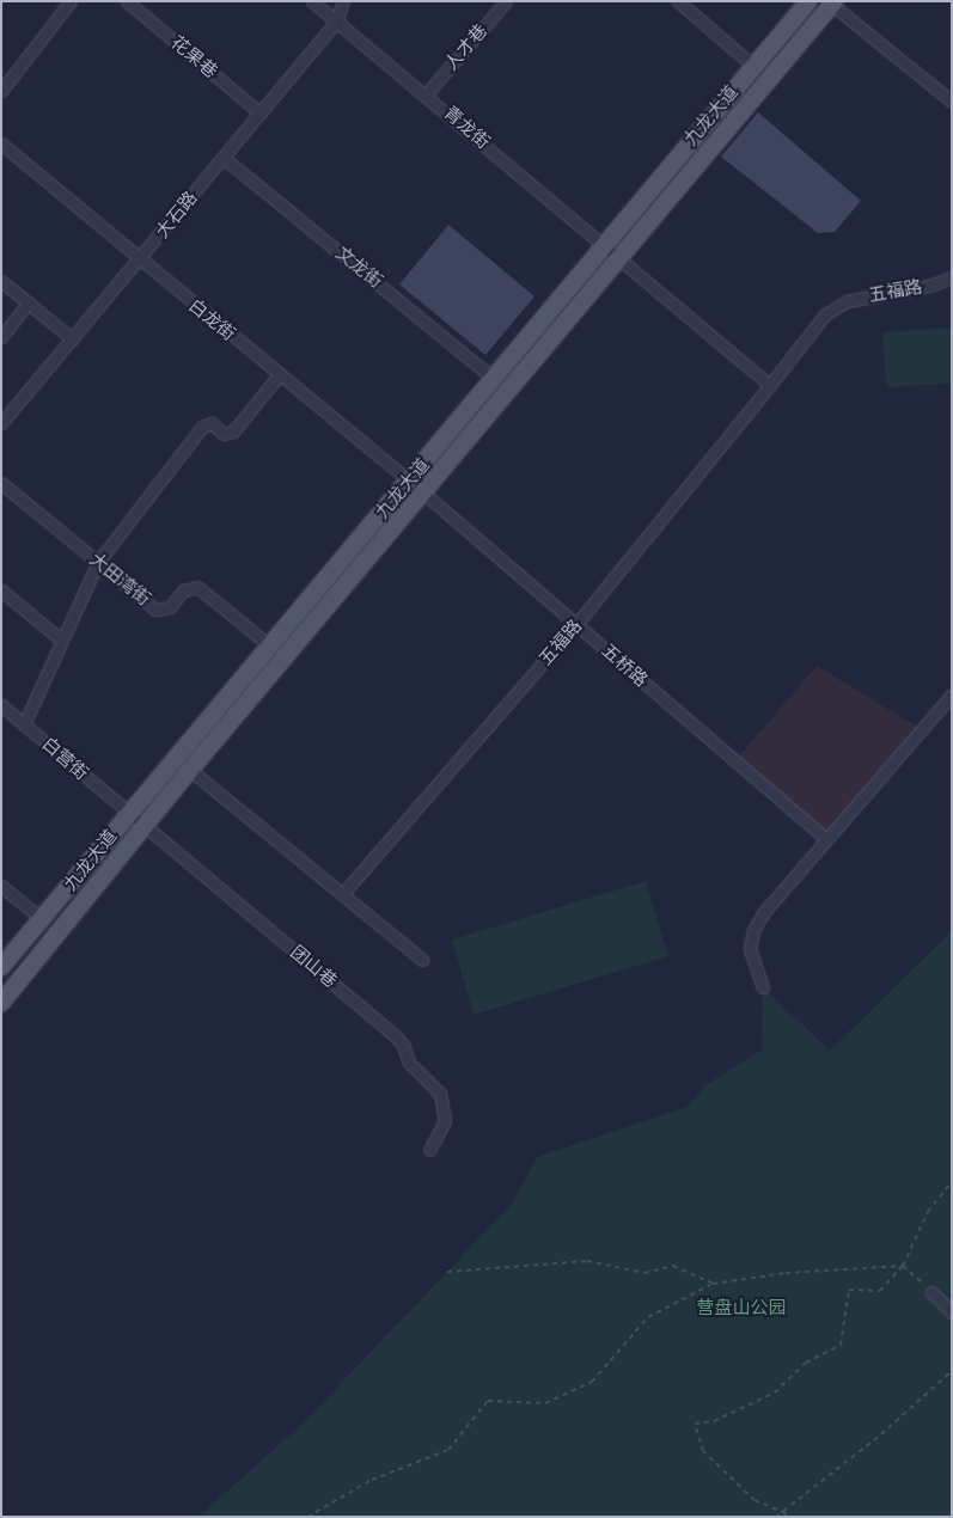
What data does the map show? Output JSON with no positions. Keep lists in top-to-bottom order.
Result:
{
  "streets": {
    "main road": ["九龙大道"],
    "street": [
      "人才巷",
      "花果巷",
      "青龙街",
      "大石路",
      "文龙街",
      "五福路",
      "白龙街",
      "大田湾街",
      "五桥路",
      "白营街",
      "团山巷"
    ]
  },
  "crossings": [
    ["人才巷", "青龙街"],
    ["花果巷", "大石路"],
    ["九龙大道", "青龙街"],
    ["九龙大道", "文龙街"],
    ["九龙大道", "白龙街"],
    ["九龙大道", "大田湾街"],
    ["九龙大道", "五桥路"],
    ["九龙大道", "白营街"],
    ["九龙大道", "团山巷"],
    ["青龙街", "大石路"],
    ["大石路", "文龙街"],
    ["大石路", "白龙街"],
    ["五福路", "五桥路"],
    ["白龙街", "五桥路"],
    ["白营街", "团山巷"]
  ],
  "parks": ["营盘山公园"]
}
